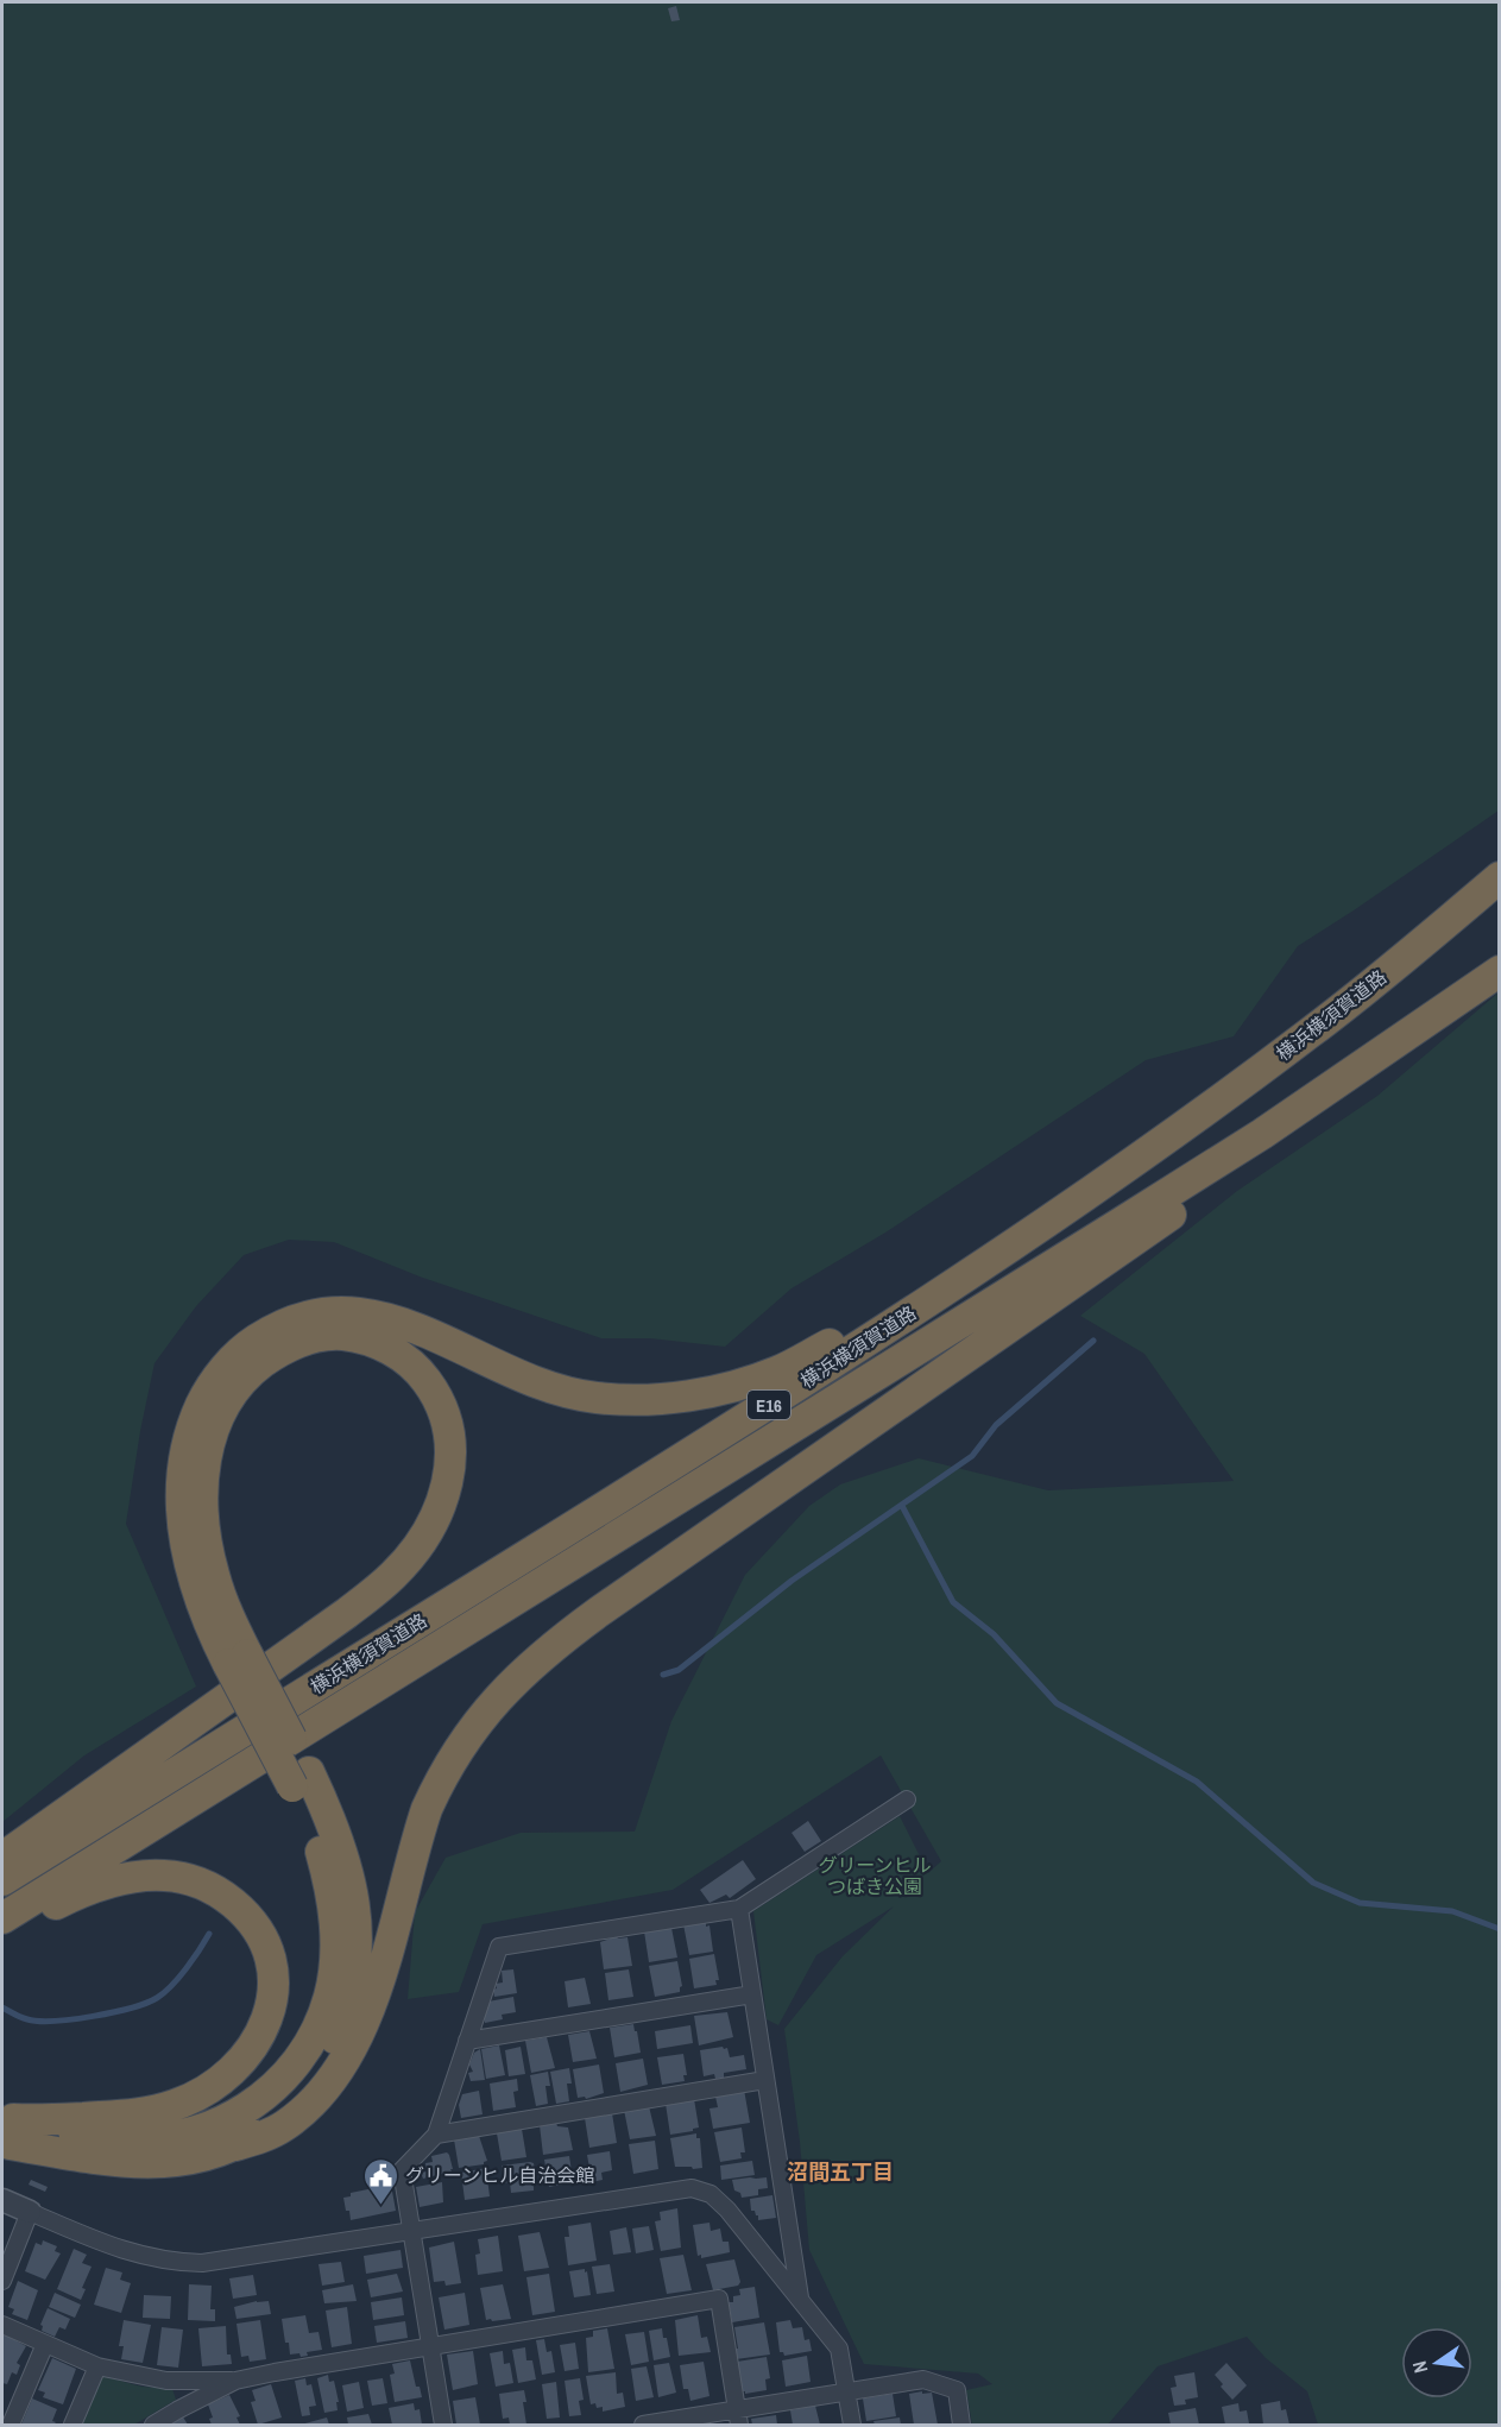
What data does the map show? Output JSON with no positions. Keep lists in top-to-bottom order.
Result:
{
  "streets": {
    "highway": ["横浜横須賀道路", "E16"]
  },
  "districts": ["沼間五丁目"],
  "parks": ["グリーンヒル つばき公園"],
  "places": {
    "public building": ["グリーンヒル自治会館"]
  },
  "north": "left"
}
